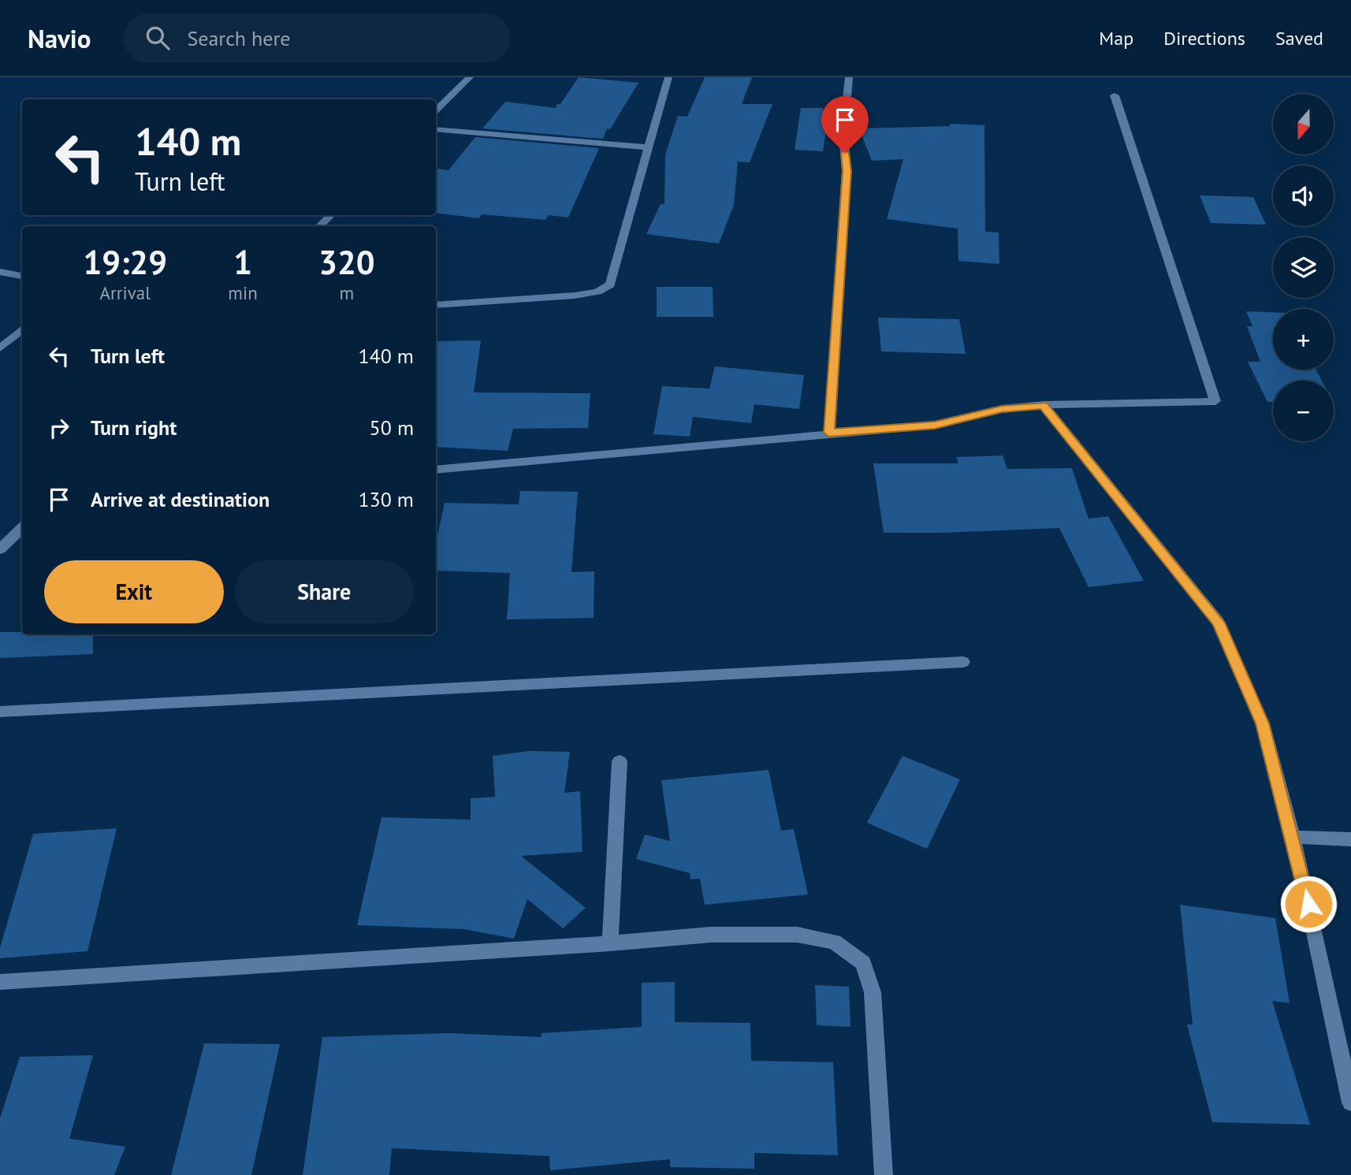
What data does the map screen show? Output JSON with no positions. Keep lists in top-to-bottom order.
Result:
{
  "north": "bottom",
  "page": {
    "header": "Navio",
    "search": "Search here",
    "nav": ["Map", "Directions", "Saved"],
    "map_buttons": ["+", "−"],
    "turn": ["140 m", "Turn left"],
    "eta": [
      "19:29",
      "Arrival",
      "1",
      "min",
      "320",
      "m"
    ],
    "list": [
      {
        "name": "Turn left",
        "value": "140 m"
      },
      {
        "name": "Turn right",
        "value": "50 m"
      },
      {
        "name": "Arrive at destination",
        "value": "130 m"
      }
    ],
    "buttons": ["Exit", "Share"]
  }
}
